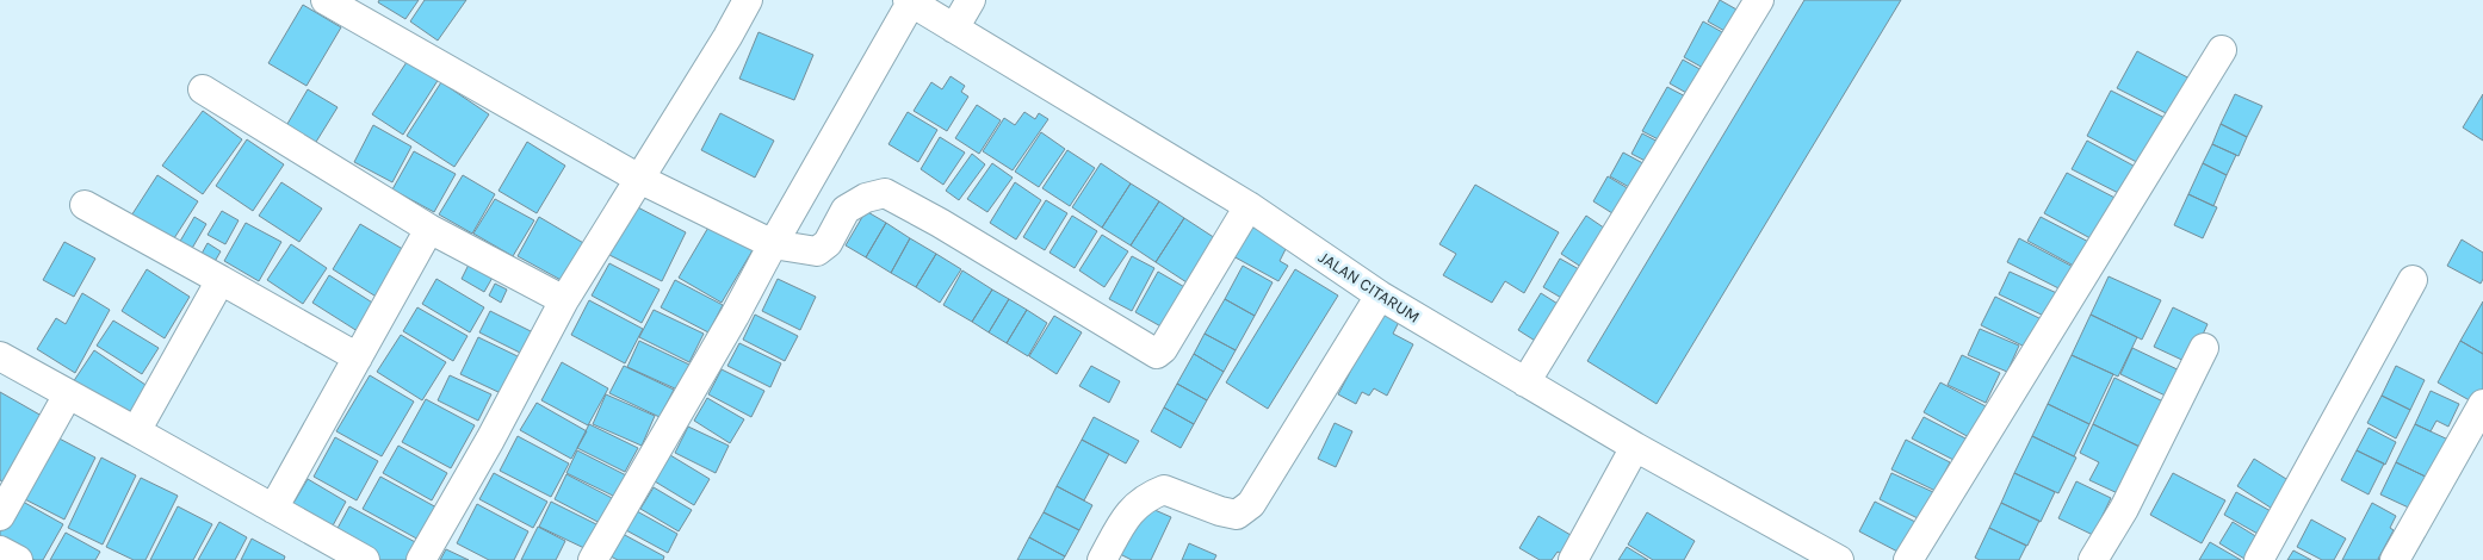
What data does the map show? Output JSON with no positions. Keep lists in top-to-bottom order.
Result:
{
  "streets": {
    "street": ["JALAN CITARUM"]
  }
}
